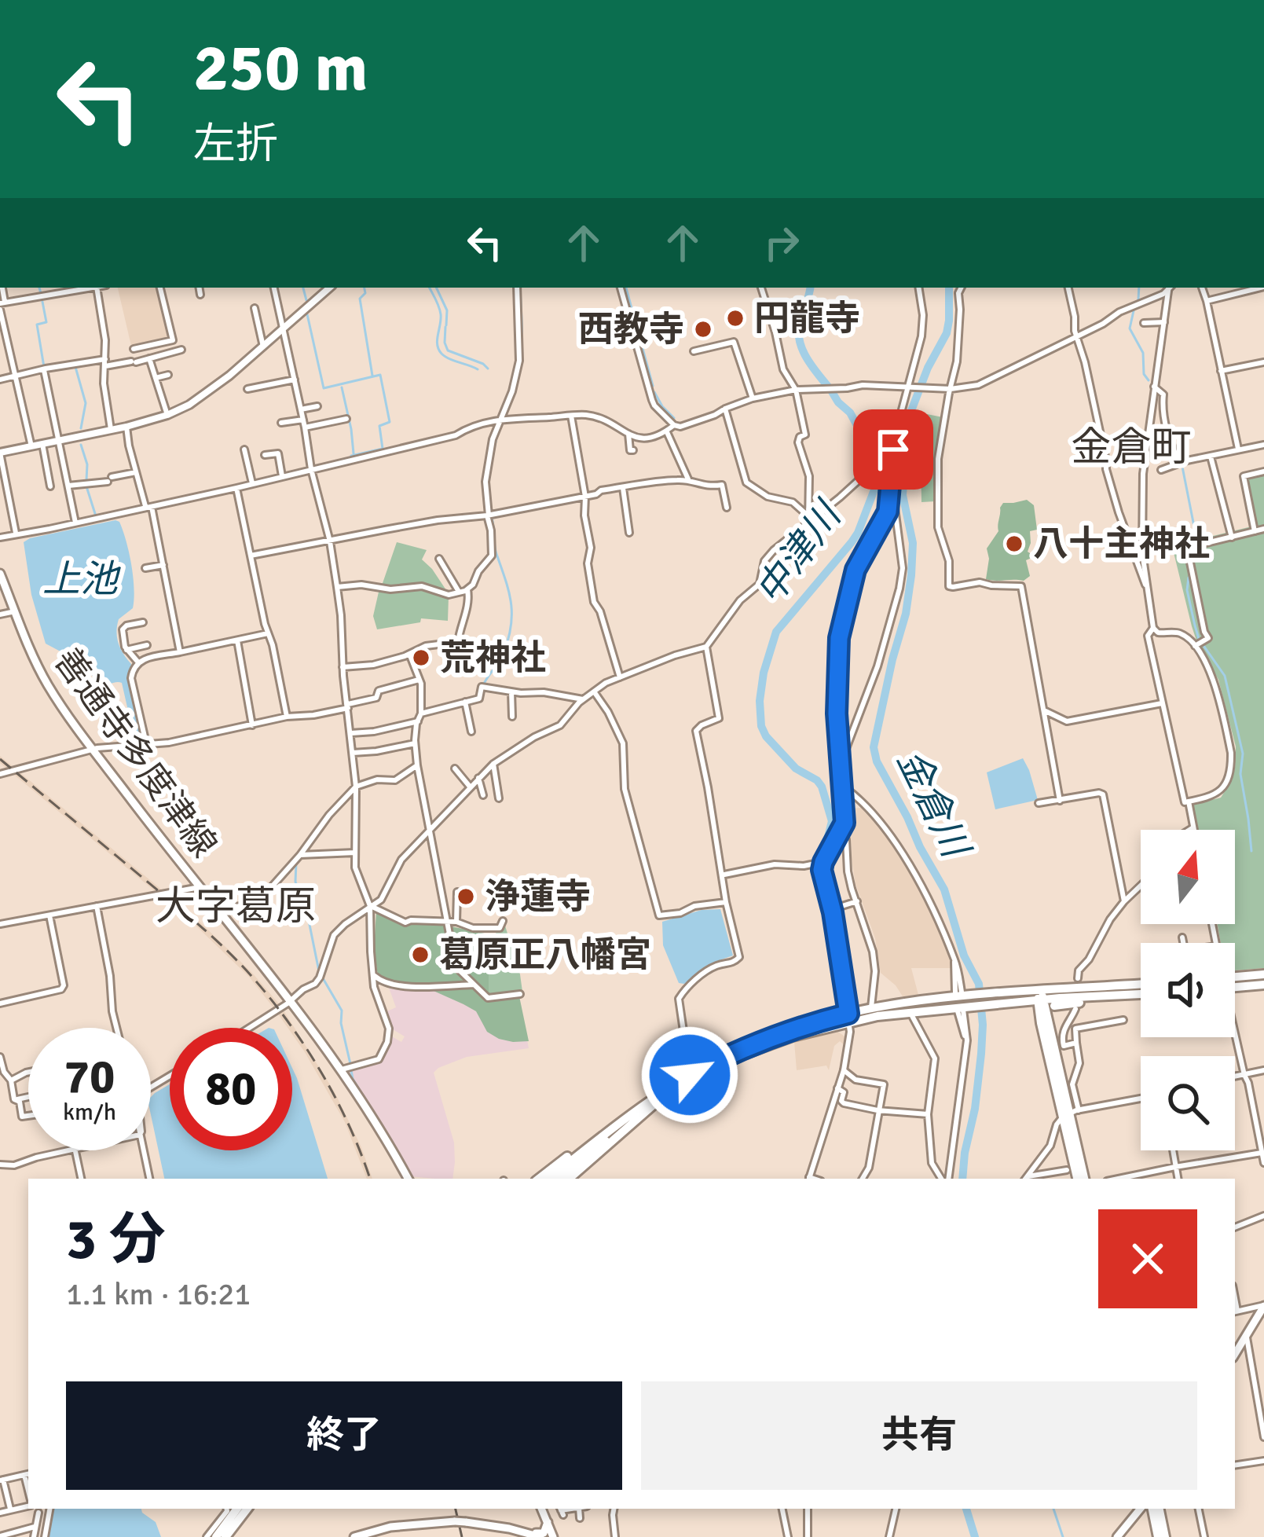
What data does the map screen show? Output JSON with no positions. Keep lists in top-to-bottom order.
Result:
{
  "streets": {
    "main road": ["善通寺多度津線"]
  },
  "districts": ["金倉町", "大字葛原"],
  "water": ["中津川", "上池", "金倉川"],
  "places": [
    "円龍寺",
    "西教寺",
    "八十主神社",
    "荒神社",
    "浄蓮寺",
    "葛原正八幡宮"
  ],
  "north": "top",
  "page": {
    "turn": ["250 m", "左折"],
    "speed": "70 km/h",
    "limit": "80",
    "heading": ["3 分", "1.1 km · 16:21"],
    "buttons": ["終了", "共有"]
  }
}
